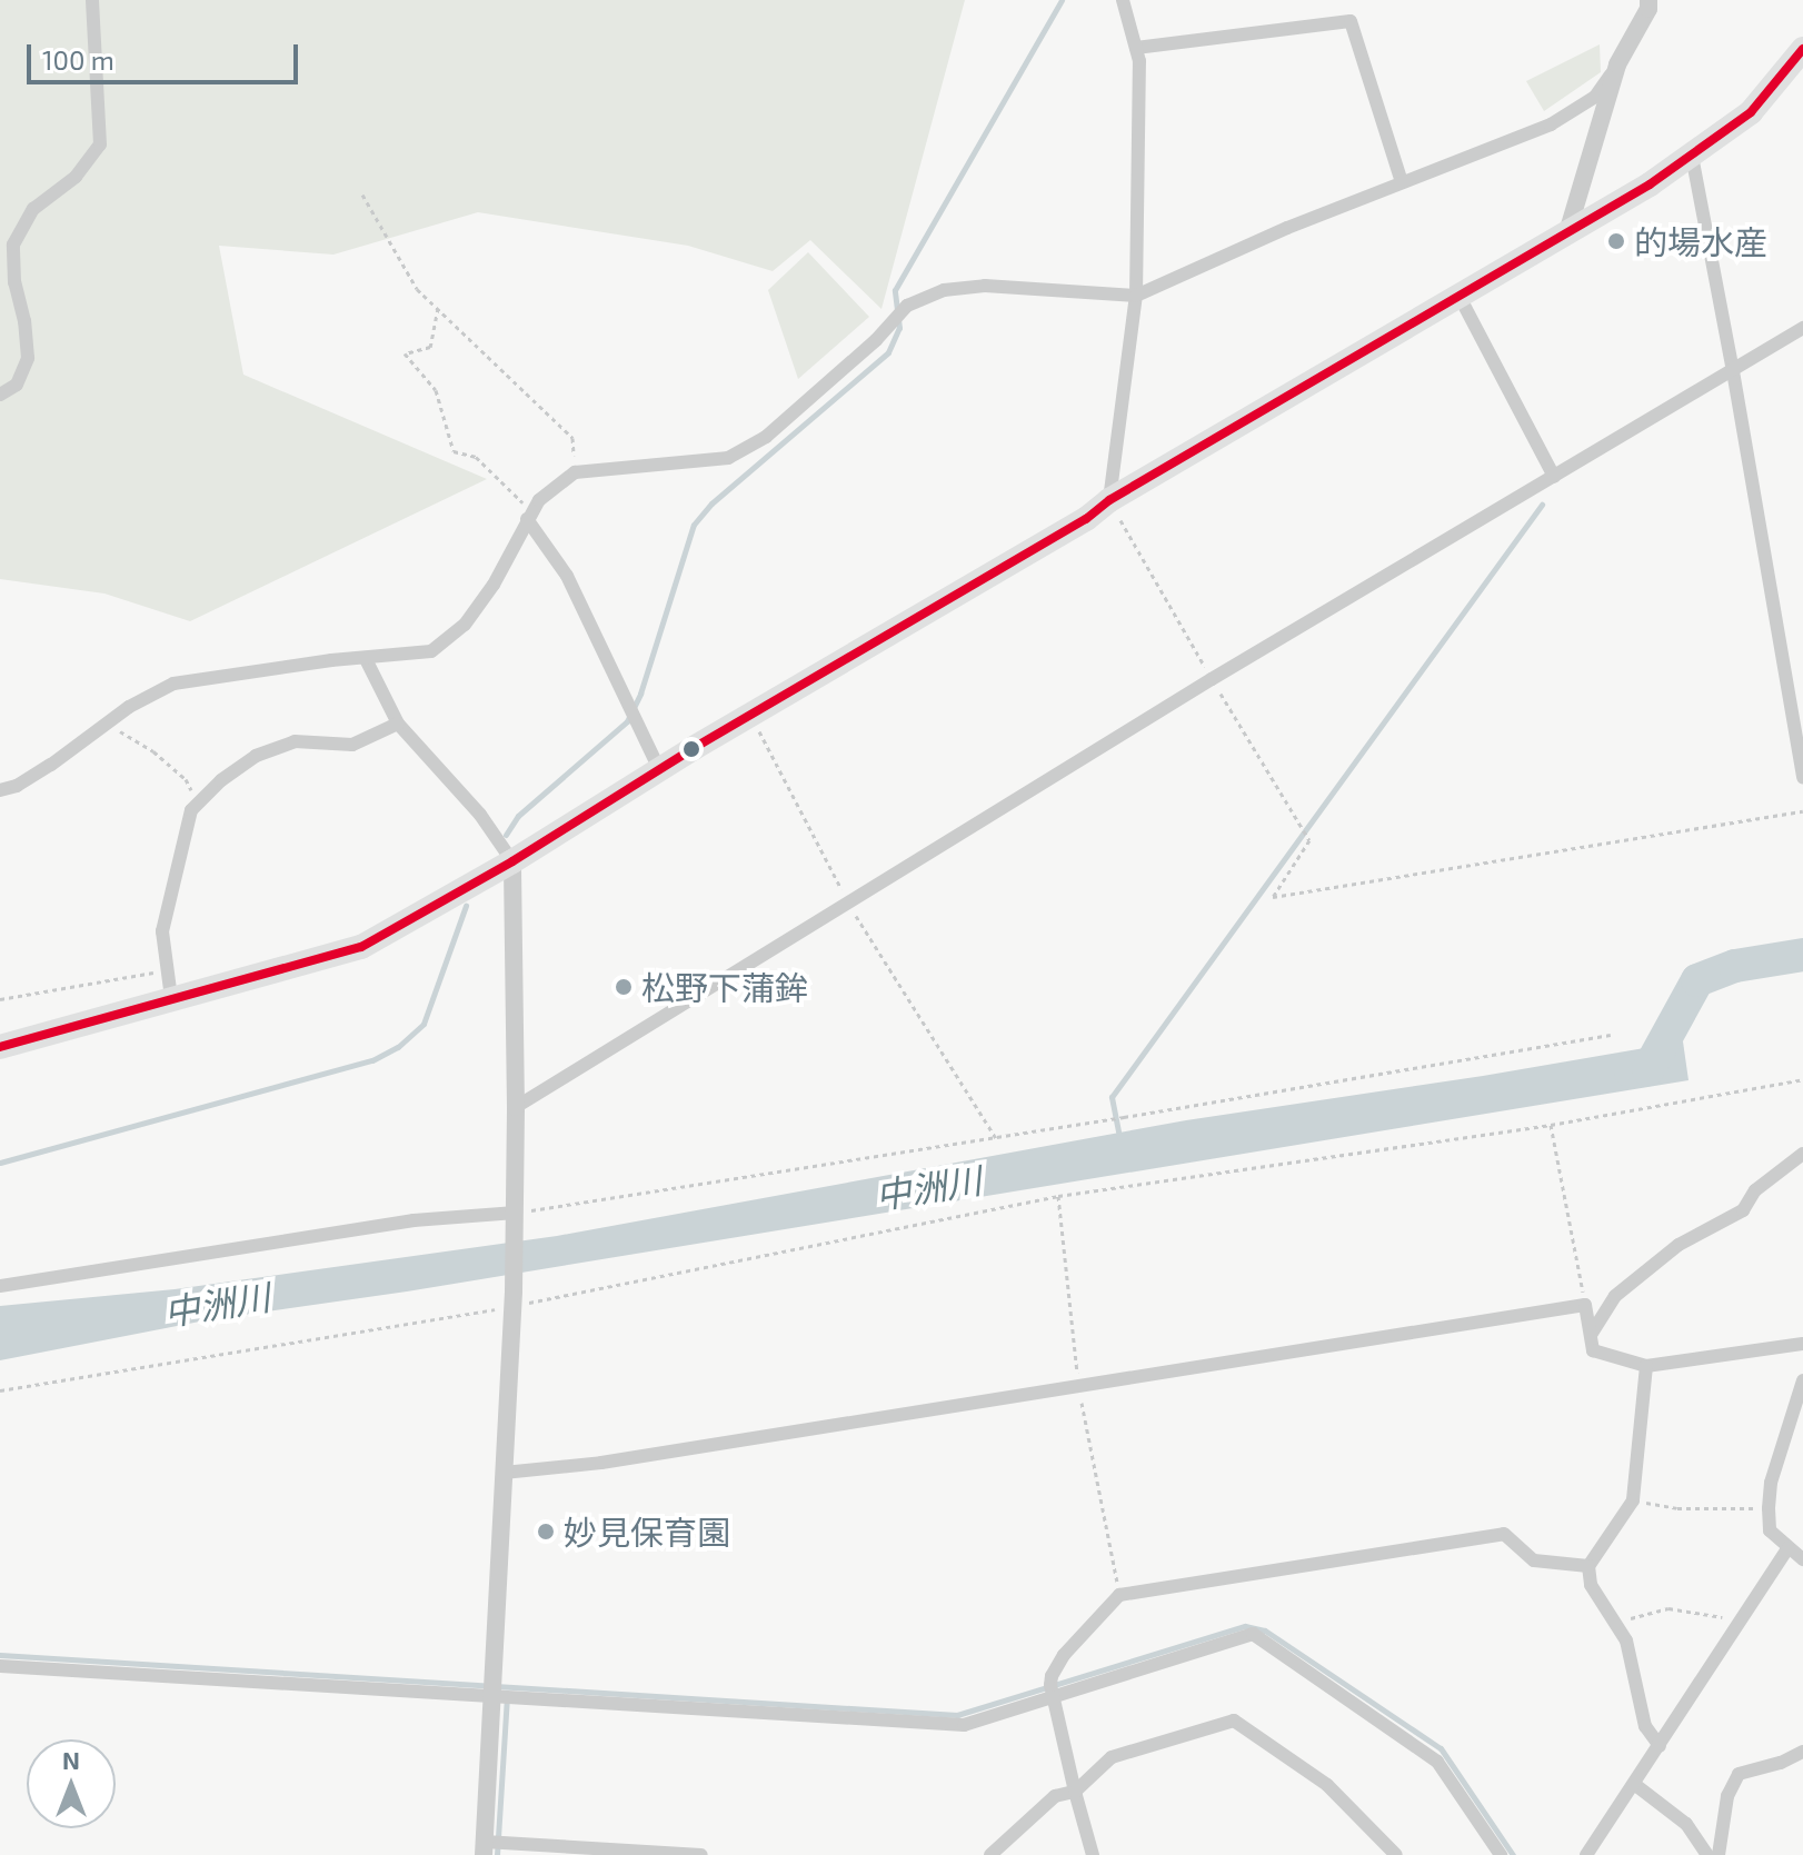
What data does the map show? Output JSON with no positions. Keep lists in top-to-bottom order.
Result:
{
  "water": ["中洲川"],
  "places": ["的場水産", "松野下蒲鉾", "妙見保育園"],
  "scale_bar": "100 m",
  "north": "top"
}
